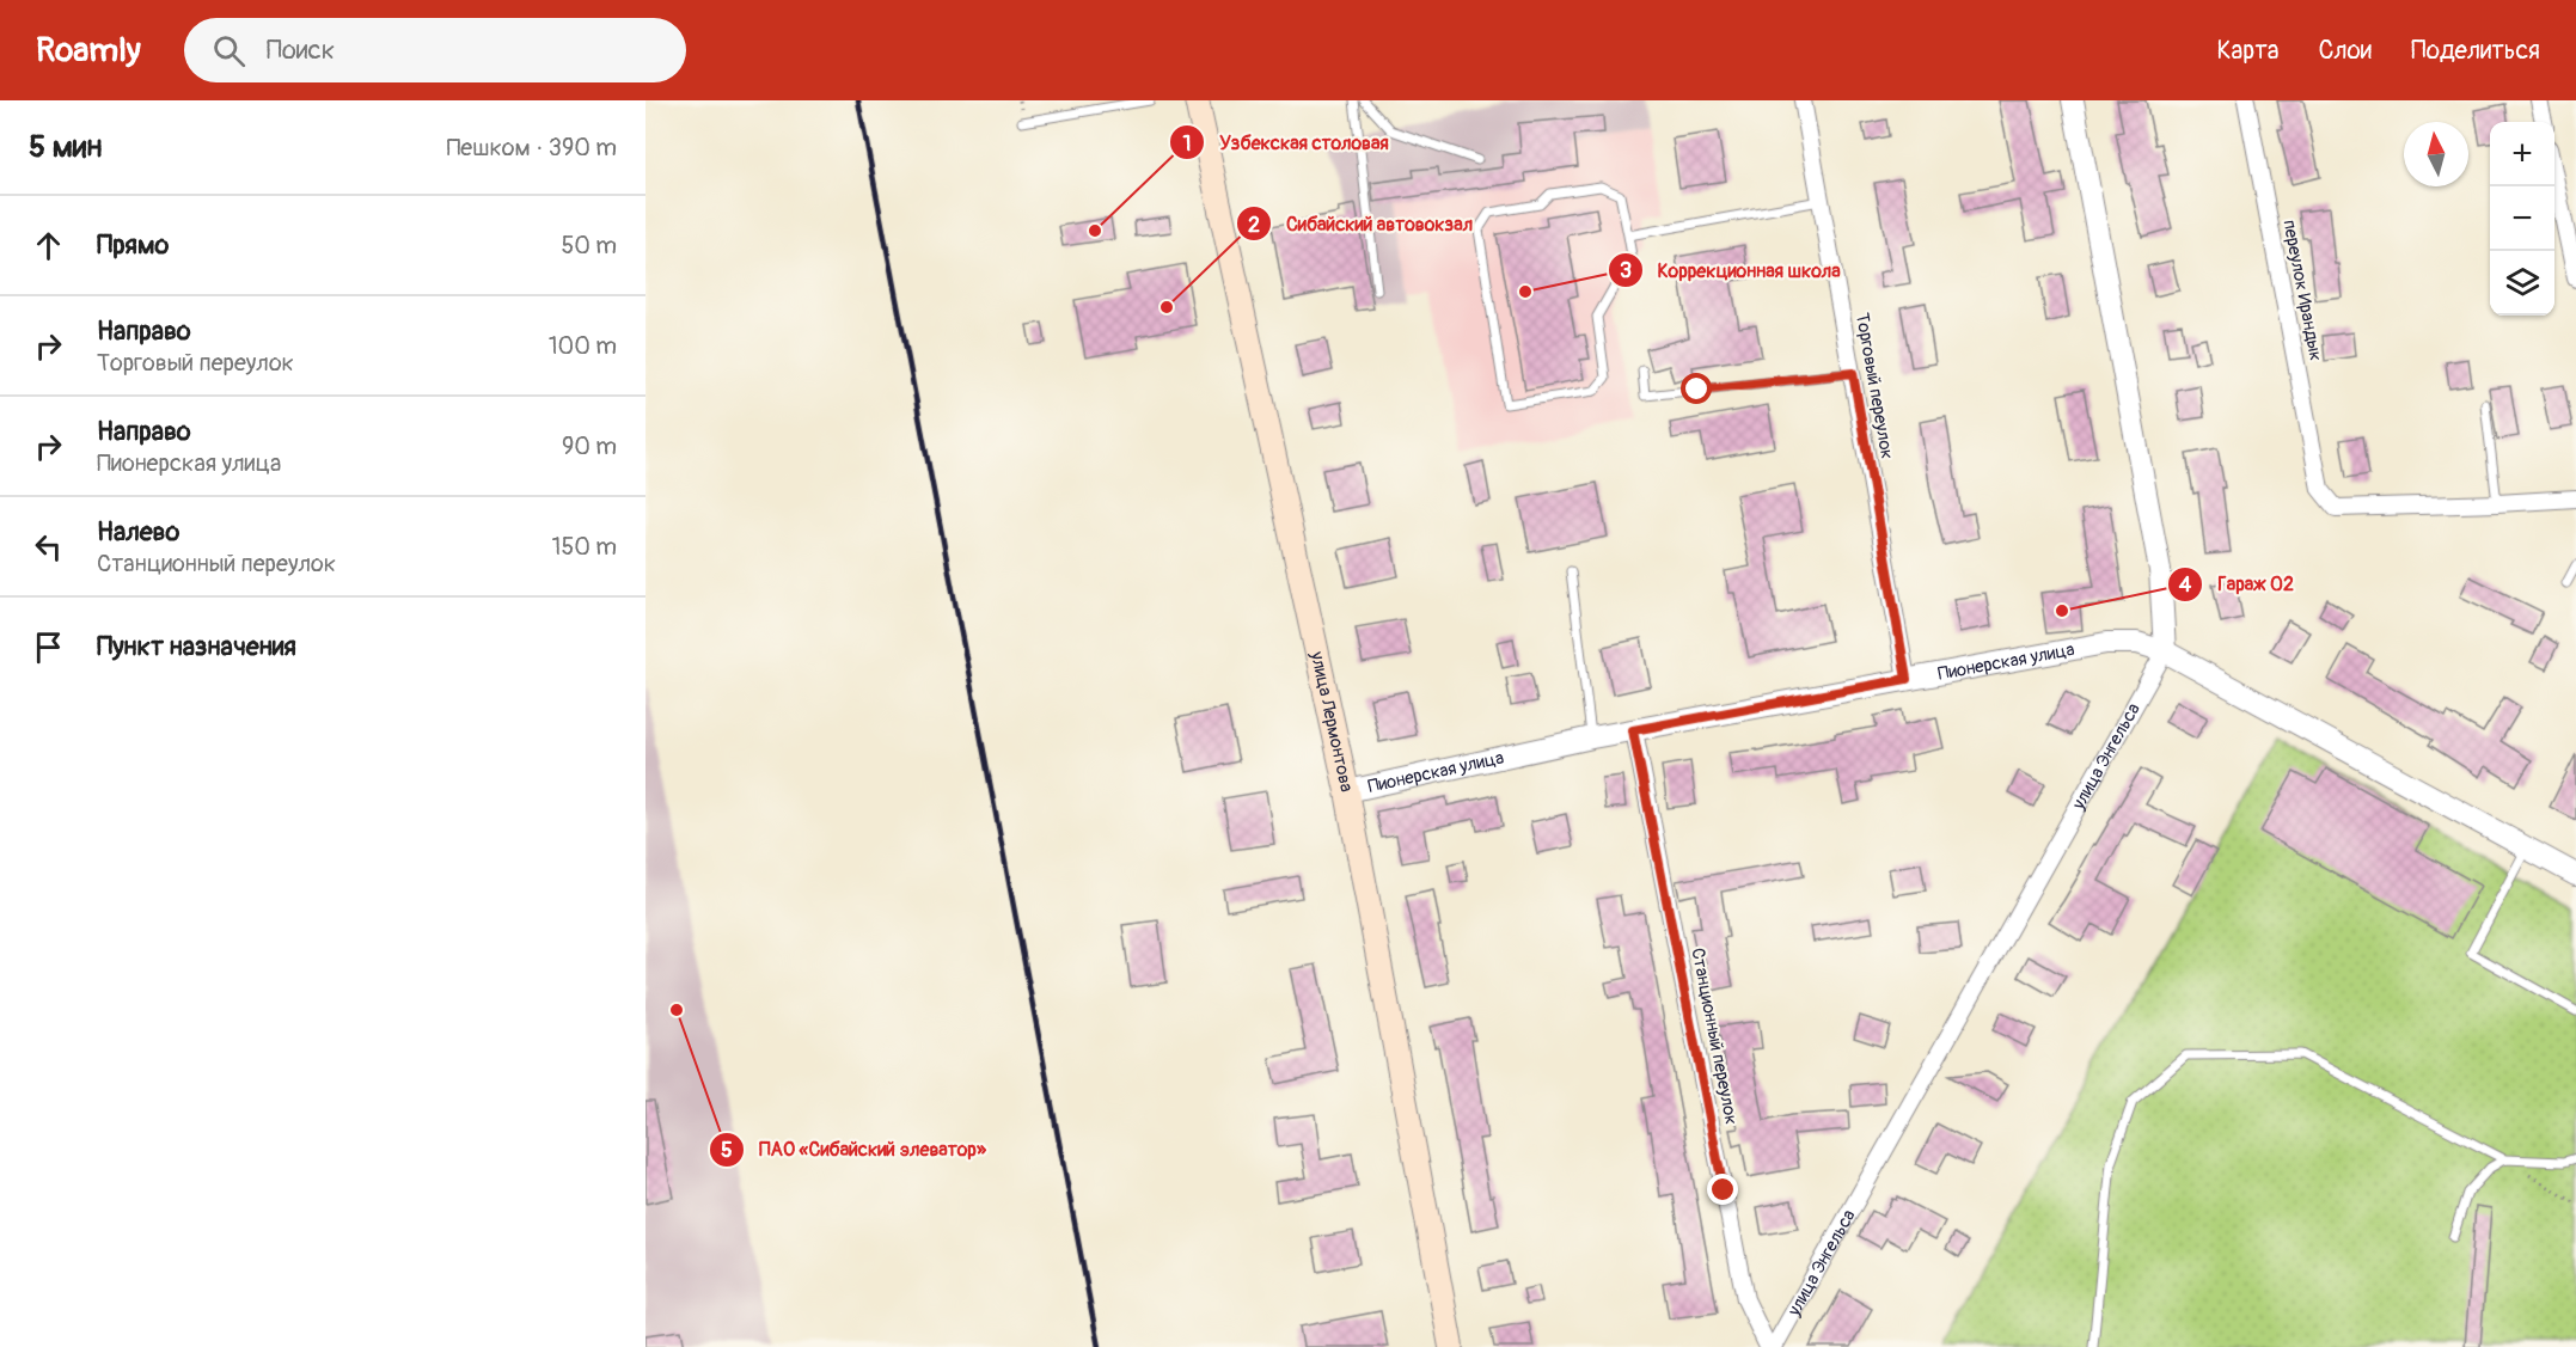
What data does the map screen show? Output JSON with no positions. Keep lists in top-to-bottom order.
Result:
{
  "streets": {
    "main road": ["улица Лермонтова"],
    "street": [
      "переулок Ирандык",
      "Торговый переулок",
      "Пионерская улица",
      "улица Энгельса",
      "Станционный переулок"
    ]
  },
  "crossings": [
    ["Торговый переулок", "Пионерская улица"],
    ["Пионерская улица", "улица Лермонтова"],
    ["Пионерская улица", "улица Энгельса"],
    ["Пионерская улица", "Станционный переулок"],
    ["улица Энгельса", "Станционный переулок"]
  ],
  "places": [
    "Узбекская столовая",
    "Коррекционная школа",
    "Сибайский автовокзал",
    "Гараж 02",
    "ПАО «Сибайский элеватор»"
  ],
  "north": "top",
  "page": {
    "header": "Roamly",
    "search": "Поиск",
    "nav": ["Карта", "Слои", "Поделиться"],
    "heading": ["5 мин", "Пешком · 390 m"],
    "map_buttons": ["+", "−"],
    "list": [
      ["Прямо", "50 m"],
      ["Направо", "Торговый переулок", "100 m"],
      ["Направо", "Пионерская улица", "90 m"],
      ["Налево", "Станционный переулок", "150 m"],
      "Пункт назначения"
    ]
  }
}
